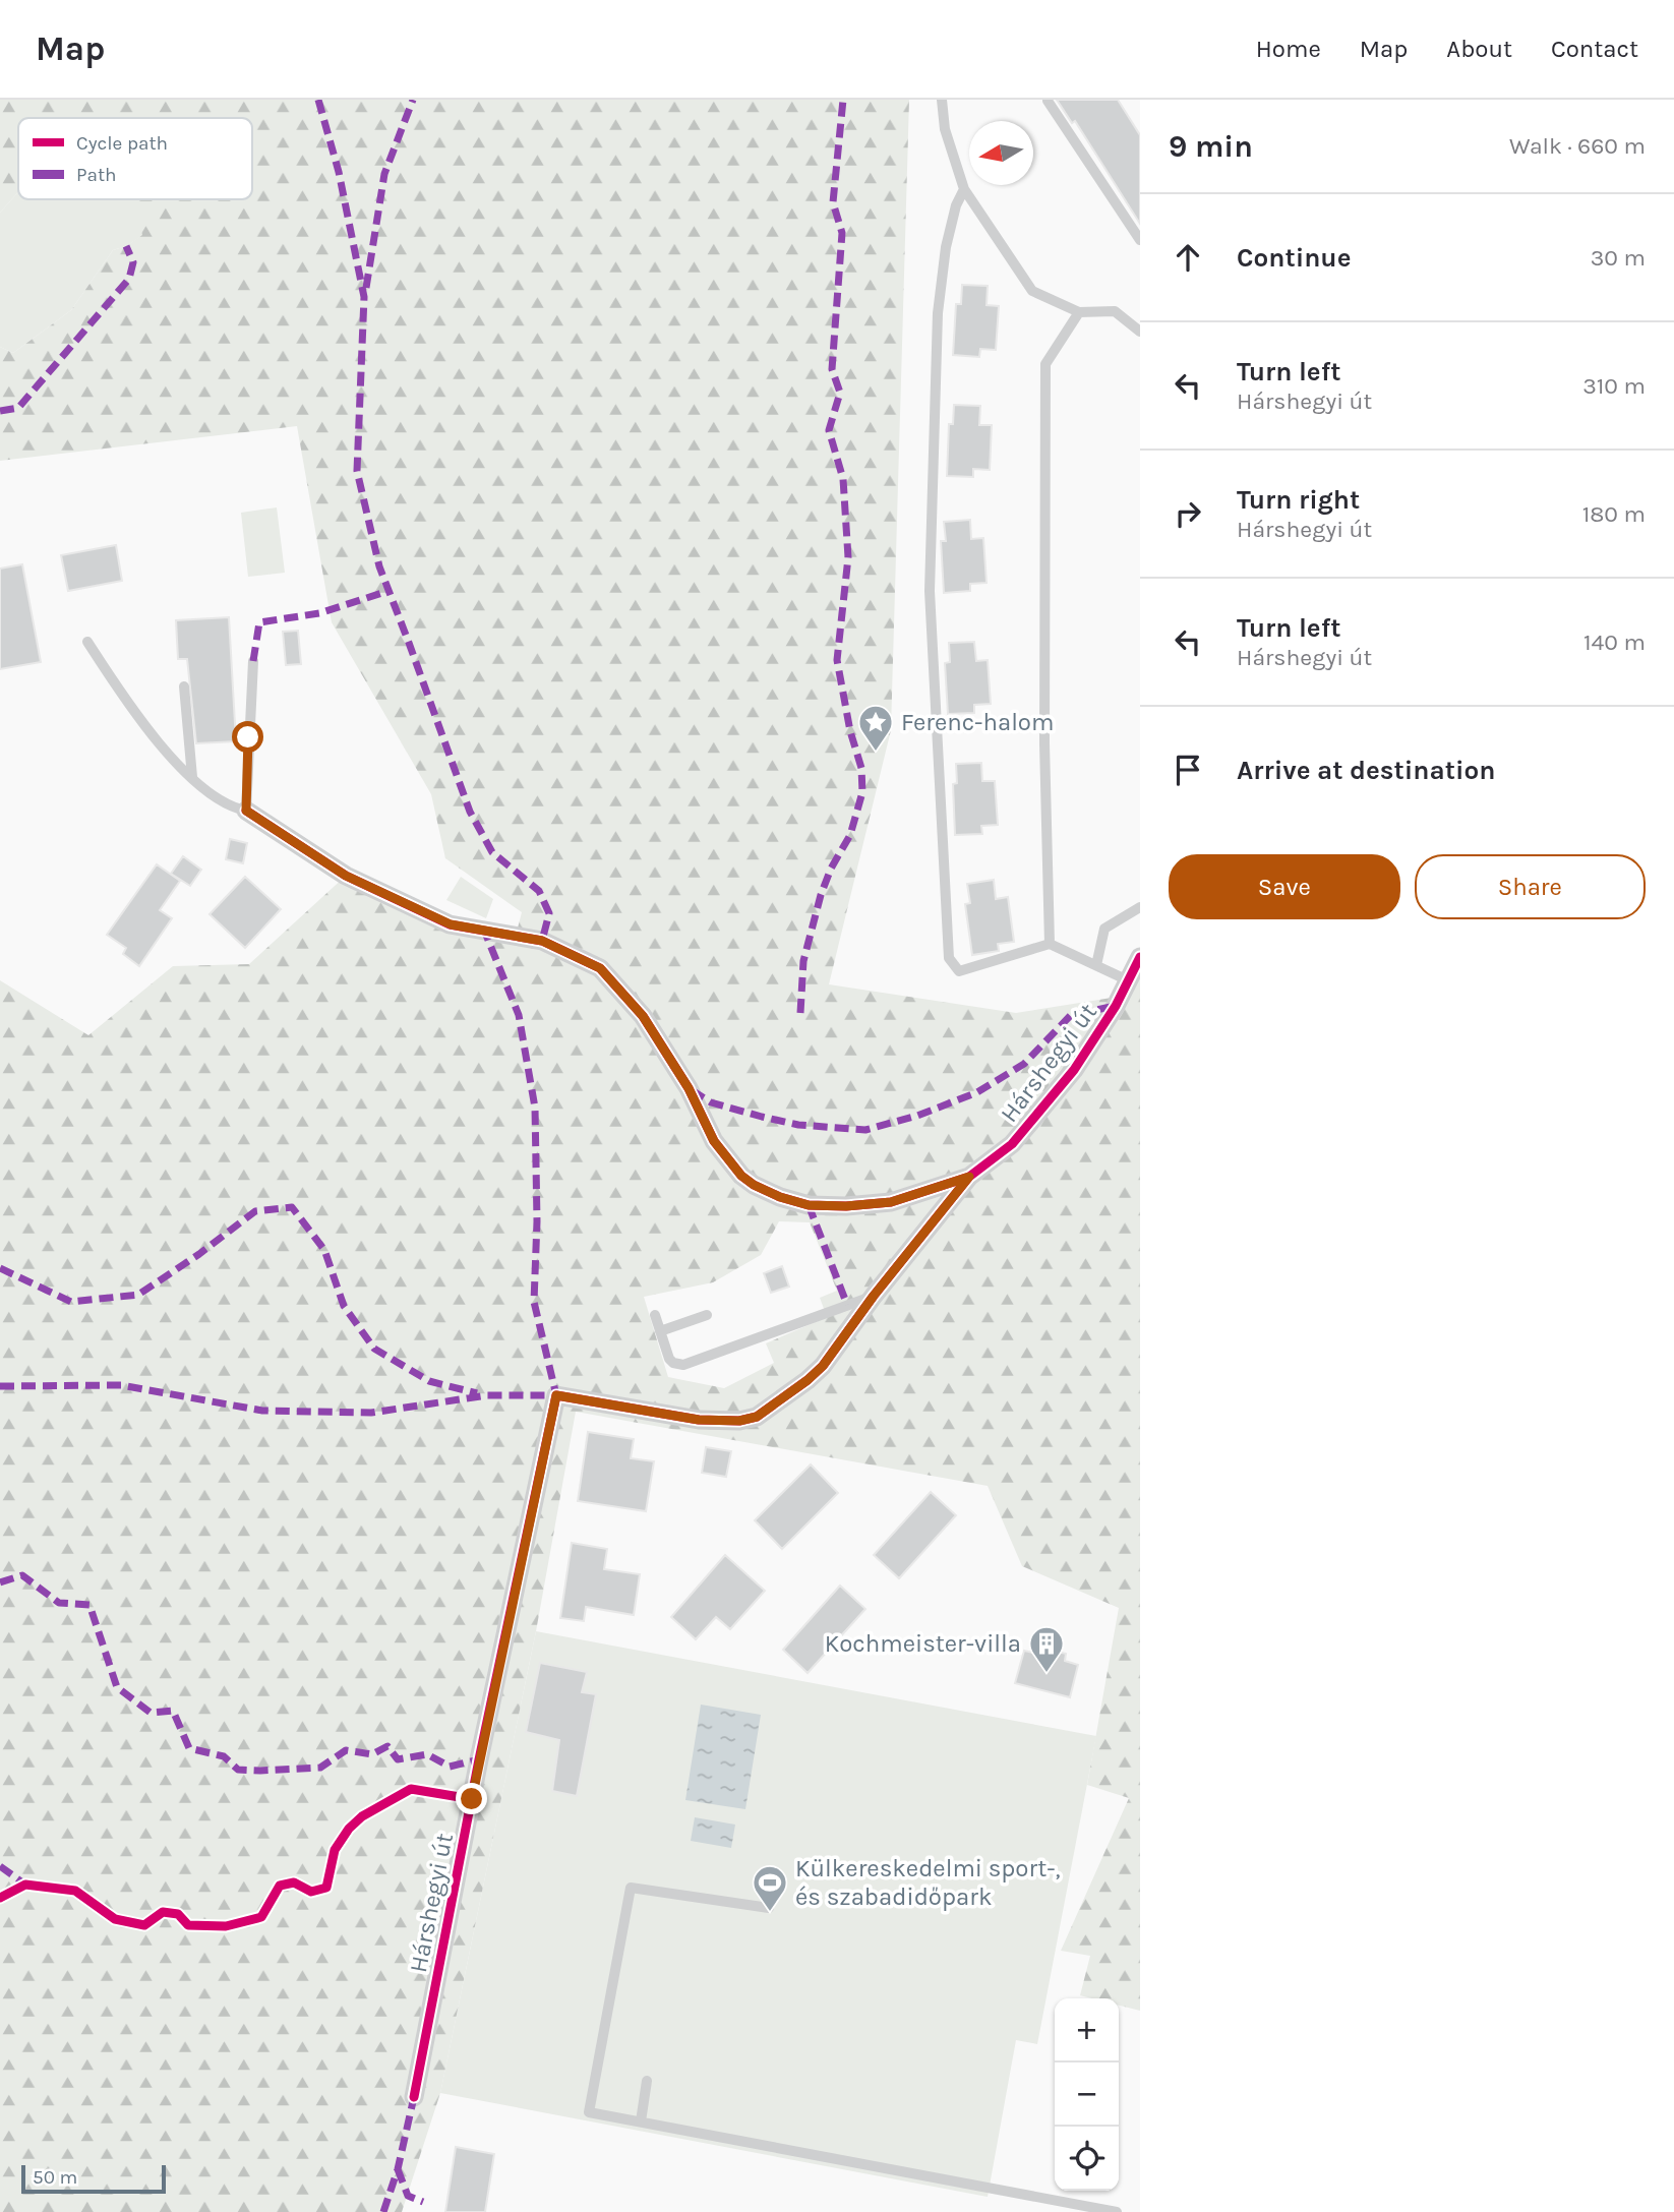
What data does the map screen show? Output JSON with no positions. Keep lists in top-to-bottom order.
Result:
{
  "streets": {
    "street": ["Hárshegyi út"]
  },
  "places": {
    "place": ["Ferenc-halom"],
    "building": ["Kochmeister-villa"],
    "sports": ["Külkereskedelmi sport-, és szabadidőpark"]
  },
  "legend": ["Cycle path", "Path"],
  "scale_bar": "50 m",
  "north": "left",
  "page": {
    "header": "Map",
    "nav": [
      "Home",
      "Map",
      "About",
      "Contact"
    ],
    "heading": ["9 min", "Walk · 660 m"],
    "list": [
      ["Continue", "30 m"],
      ["Turn left", "Hárshegyi út", "310 m"],
      ["Turn right", "Hárshegyi út", "180 m"],
      ["Turn left", "Hárshegyi út", "140 m"],
      "Arrive at destination"
    ],
    "buttons": ["Save", "Share"],
    "map_buttons": ["+", "−"],
    "scale": "50 m"
  }
}
